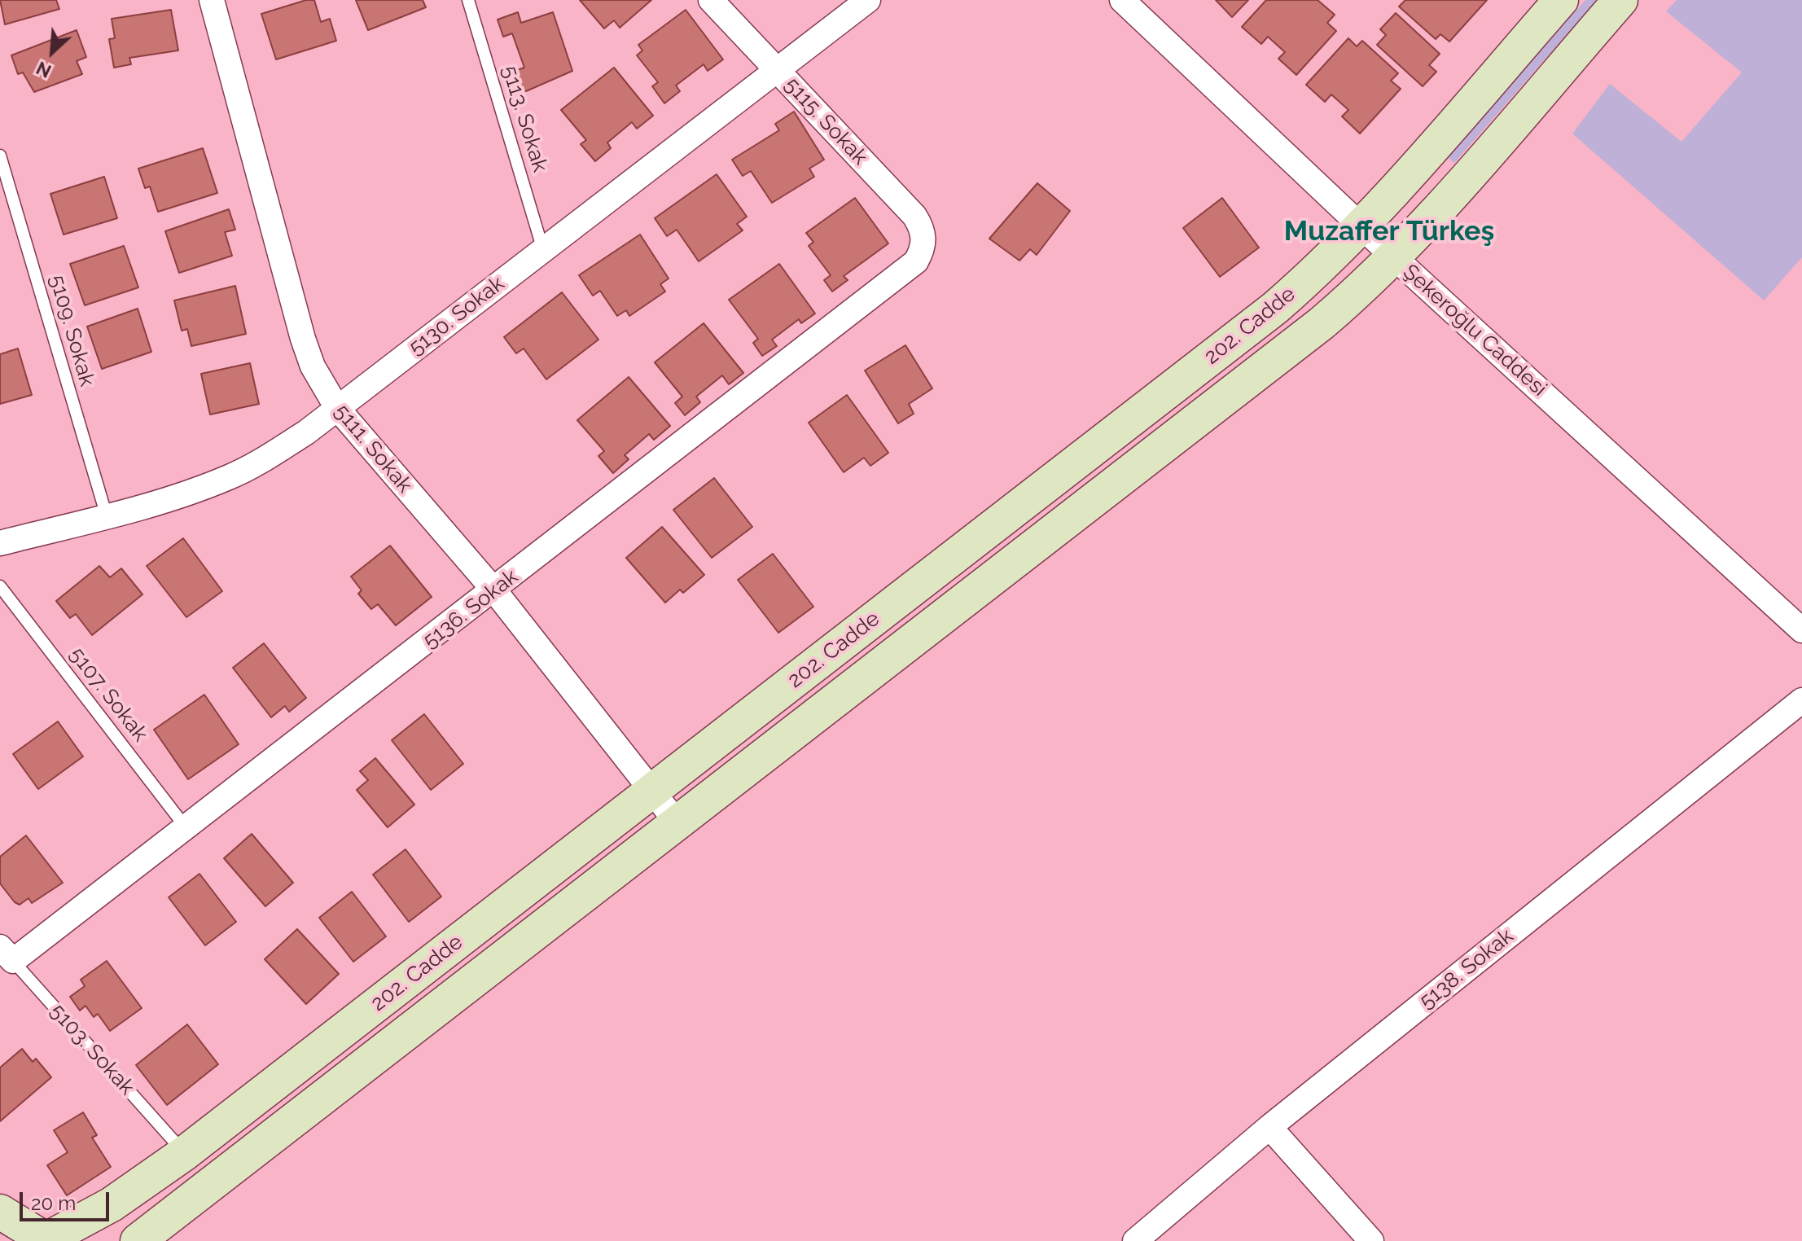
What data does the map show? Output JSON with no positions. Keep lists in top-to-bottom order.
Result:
{
  "streets": {
    "main road": ["202. Cadde"],
    "street": [
      "5115. Sokak",
      "5130. Sokak",
      "Şekeroğlu Caddesi",
      "5111. Sokak",
      "5136. Sokak",
      "5138. Sokak"
    ],
    "lane": [
      "5113. Sokak",
      "5109. Sokak",
      "5107. Sokak",
      "5103. Sokak"
    ]
  },
  "crossings": [
    ["5113. Sokak", "5130. Sokak"],
    ["5115. Sokak", "5130. Sokak"],
    ["5115. Sokak", "5136. Sokak"],
    ["5130. Sokak", "5109. Sokak"],
    ["5130. Sokak", "5111. Sokak"],
    ["202. Cadde", "Şekeroğlu Caddesi"],
    ["202. Cadde", "5111. Sokak"],
    ["202. Cadde", "5103. Sokak"],
    ["5111. Sokak", "5136. Sokak"],
    ["5136. Sokak", "5107. Sokak"],
    ["5136. Sokak", "5103. Sokak"]
  ],
  "districts": ["Muzaffer Türkeş"],
  "scale_bar": "20 m",
  "north": "bottom left"
}
